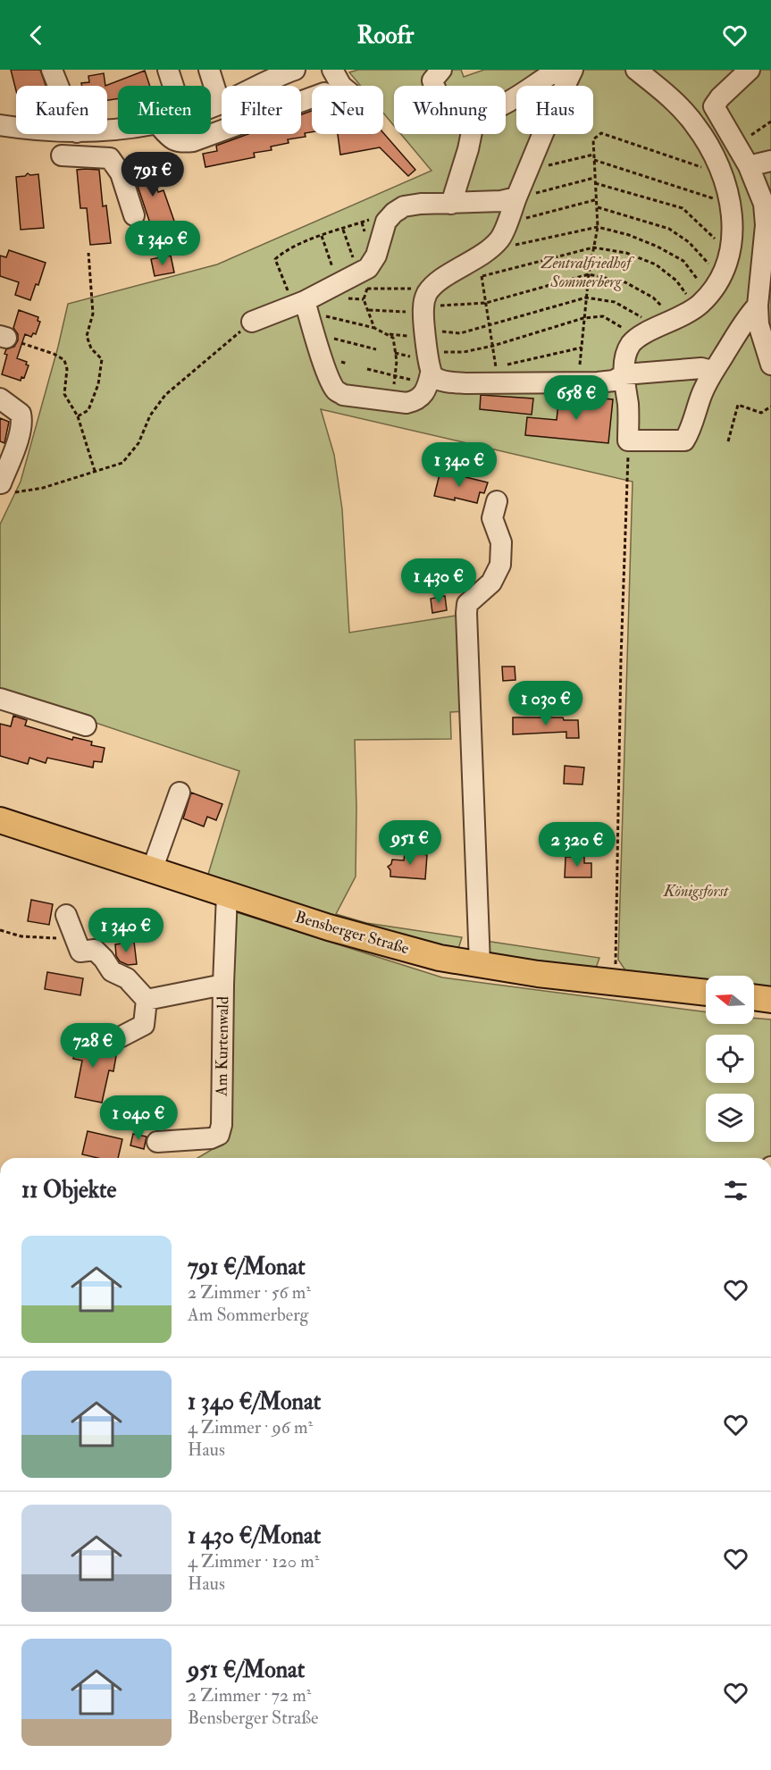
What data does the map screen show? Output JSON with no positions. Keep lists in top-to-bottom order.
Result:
{
  "streets": {
    "main road": ["Bensberger Straße"],
    "street": ["Am Kurtenwald"]
  },
  "crossings": [
    ["Bensberger Straße", "Am Kurtenwald"]
  ],
  "parks": ["Zentralfriedhof Sommerberg", "Königsforst"],
  "north": "left",
  "page": {
    "header": "Roofr",
    "chip": [
      "Kaufen",
      "Mieten",
      "Filter",
      "Neu",
      "Wohnung",
      "Haus"
    ],
    "price": [
      "791 €",
      "1 340 €",
      "658 €",
      "1 340 €",
      "1 430 €",
      "1 030 €",
      "951 €",
      "2 320 €",
      "1 340 €",
      "728 €",
      "1 040 €"
    ],
    "heading": "11 Objekte",
    "list": [
      {
        "name": "791 €/Monat",
        "note": "2 Zimmer · 56 m² · Am Sommerberg"
      },
      {
        "name": "1 340 €/Monat",
        "note": "4 Zimmer · 96 m² · Haus"
      },
      {
        "name": "1 430 €/Monat",
        "note": "4 Zimmer · 120 m² · Haus"
      },
      {
        "name": "951 €/Monat",
        "note": "2 Zimmer · 72 m² · Bensberger Straße"
      }
    ]
  }
}
